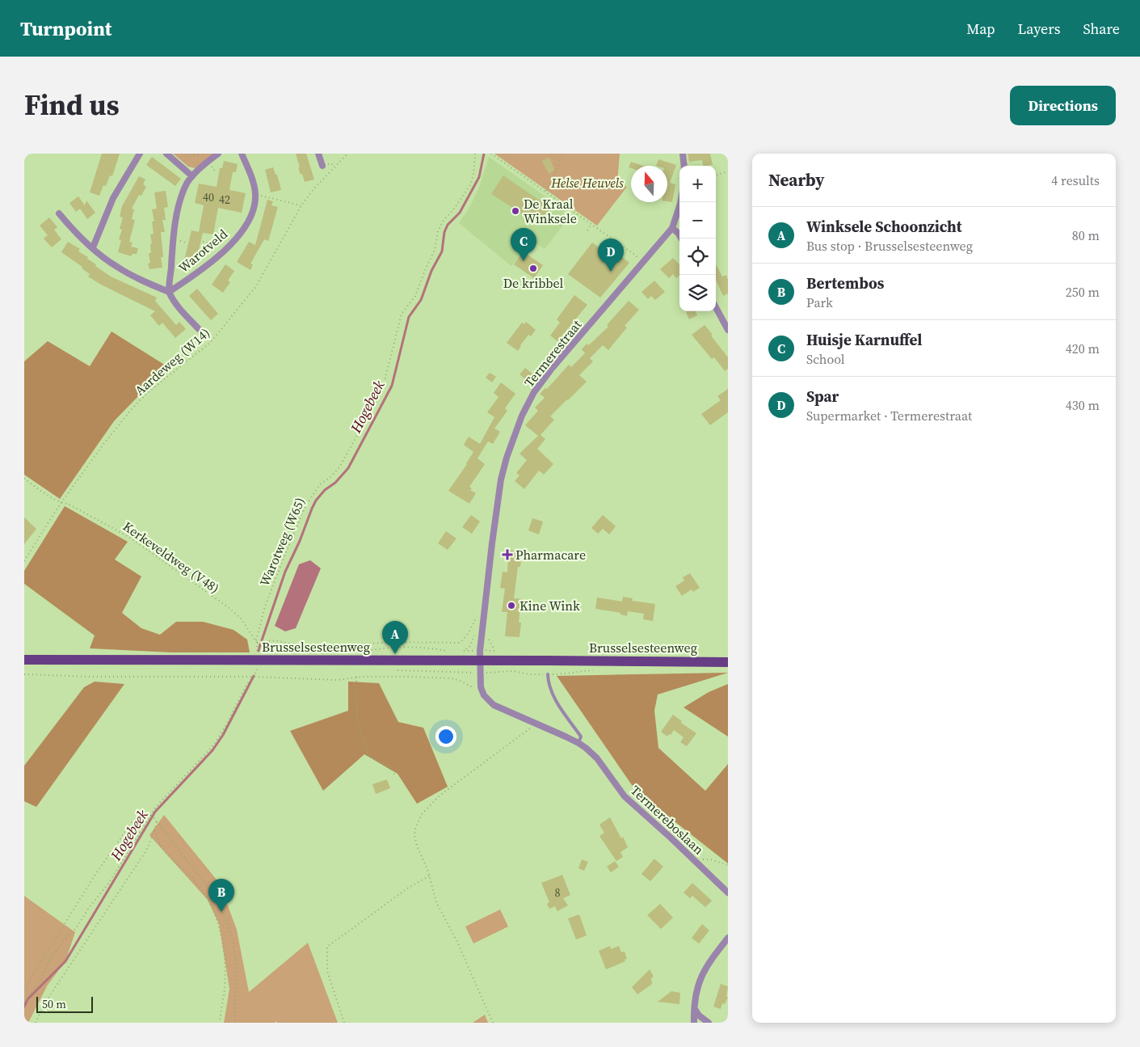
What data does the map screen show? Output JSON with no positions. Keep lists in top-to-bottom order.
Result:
{
  "streets": {
    "main road": ["Brusselsesteenweg"],
    "street": ["Warotveld", "Termerestraat", "Termereboslaan"],
    "path": ["Aardeweg (W14)", "Warotweg (W65)", "Kerkeveldweg (V48)"]
  },
  "crossings": [
    ["Termerestraat", "Brusselsesteenweg"],
    ["Termerestraat", "Termereboslaan"],
    ["Aardeweg (W14)", "Kerkeveldweg (V48)"],
    ["Warotweg (W65)", "Kerkeveldweg (V48)"],
    ["Brusselsesteenweg", "Termereboslaan"]
  ],
  "water": ["Hogebeek"],
  "parks": ["Helse Heuvels"],
  "places": {
    "other": ["De Kraal Winksele", "De kribbel", "Kine Wink"],
    "health": ["Pharmacare"]
  },
  "house_numbers": ["40", "42", "8"],
  "scale_bar": "50 m",
  "north": "top",
  "page": {
    "header": "Turnpoint",
    "nav": ["Map", "Layers", "Share"],
    "title": "Find us",
    "buttons": "Directions",
    "heading": ["Nearby", "4 results"],
    "map_buttons": ["+", "−"],
    "list": [
      {
        "mark": "A",
        "name": "Winksele Schoonzicht",
        "note": "Bus stop · Brusselsesteenweg",
        "value": "80 m"
      },
      {
        "mark": "B",
        "name": "Bertembos",
        "note": "Park",
        "value": "250 m"
      },
      {
        "mark": "C",
        "name": "Huisje Karnuffel",
        "note": "School",
        "value": "420 m"
      },
      {
        "mark": "D",
        "name": "Spar",
        "note": "Supermarket · Termerestraat",
        "value": "430 m"
      }
    ],
    "pins": [
      "C",
      "D",
      "A",
      "B"
    ],
    "scale": "50 m"
  }
}
